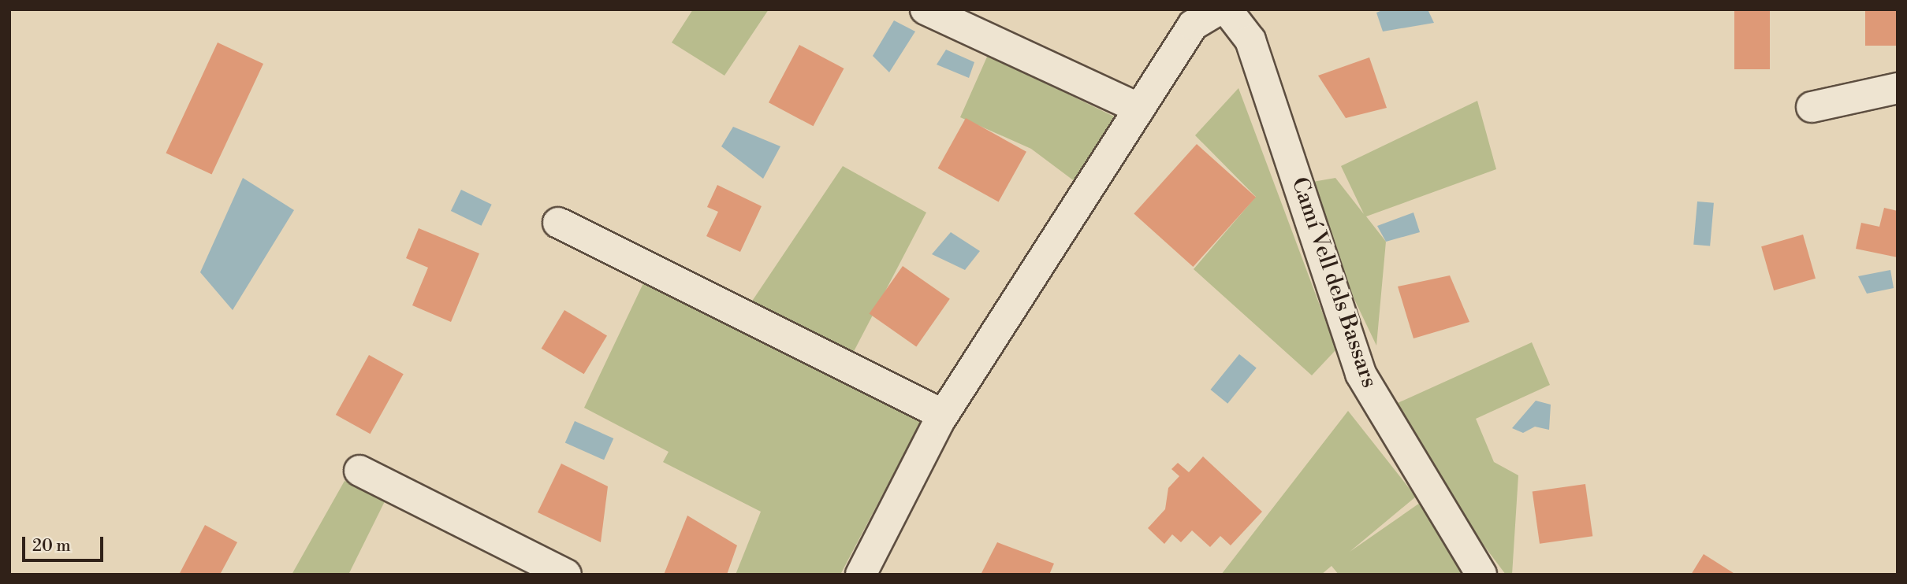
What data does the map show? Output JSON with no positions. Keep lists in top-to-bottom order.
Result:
{
  "streets": {
    "street": ["Camí Vell dels Bassars"]
  },
  "scale_bar": "20 m"
}
